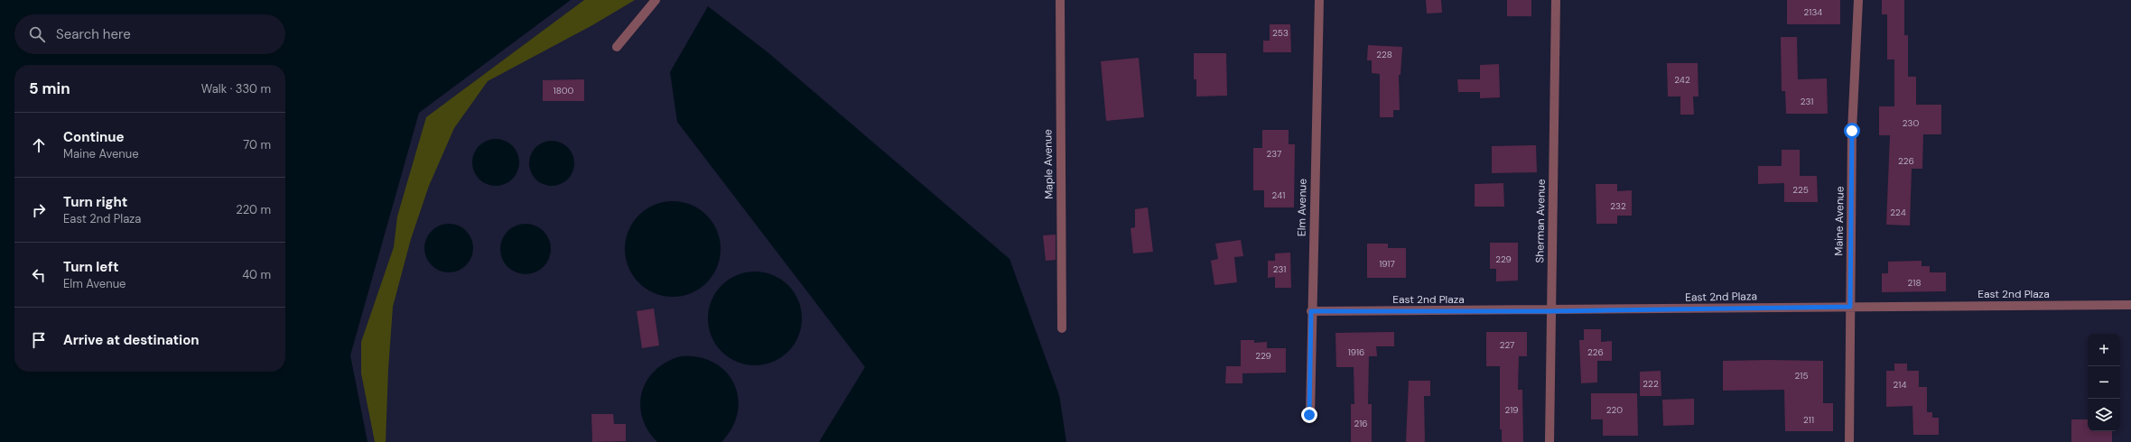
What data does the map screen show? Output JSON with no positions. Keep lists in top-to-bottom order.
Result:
{
  "streets": {
    "street": [
      "Maple Avenue",
      "Elm Avenue",
      "Sherman Avenue",
      "Maine Avenue",
      "East 2nd Plaza"
    ]
  },
  "crossings": [
    ["Elm Avenue", "East 2nd Plaza"],
    ["Sherman Avenue", "East 2nd Plaza"],
    ["Maine Avenue", "East 2nd Plaza"]
  ],
  "house_numbers": [
    "2134",
    "253",
    "228",
    "242",
    "1800",
    "231",
    "230",
    "237",
    "226",
    "225",
    "241",
    "232",
    "224",
    "229",
    "1917",
    "231",
    "218",
    "227",
    "1916",
    "226",
    "229",
    "215",
    "222",
    "214",
    "219",
    "220",
    "211",
    "216"
  ],
  "page": {
    "search": "Search here",
    "heading": ["5 min", "Walk · 330 m"],
    "list": [
      ["Continue", "Maine Avenue", "70 m"],
      ["Turn right", "East 2nd Plaza", "220 m"],
      ["Turn left", "Elm Avenue", "40 m"],
      "Arrive at destination"
    ],
    "map_buttons": ["+", "−"]
  }
}
